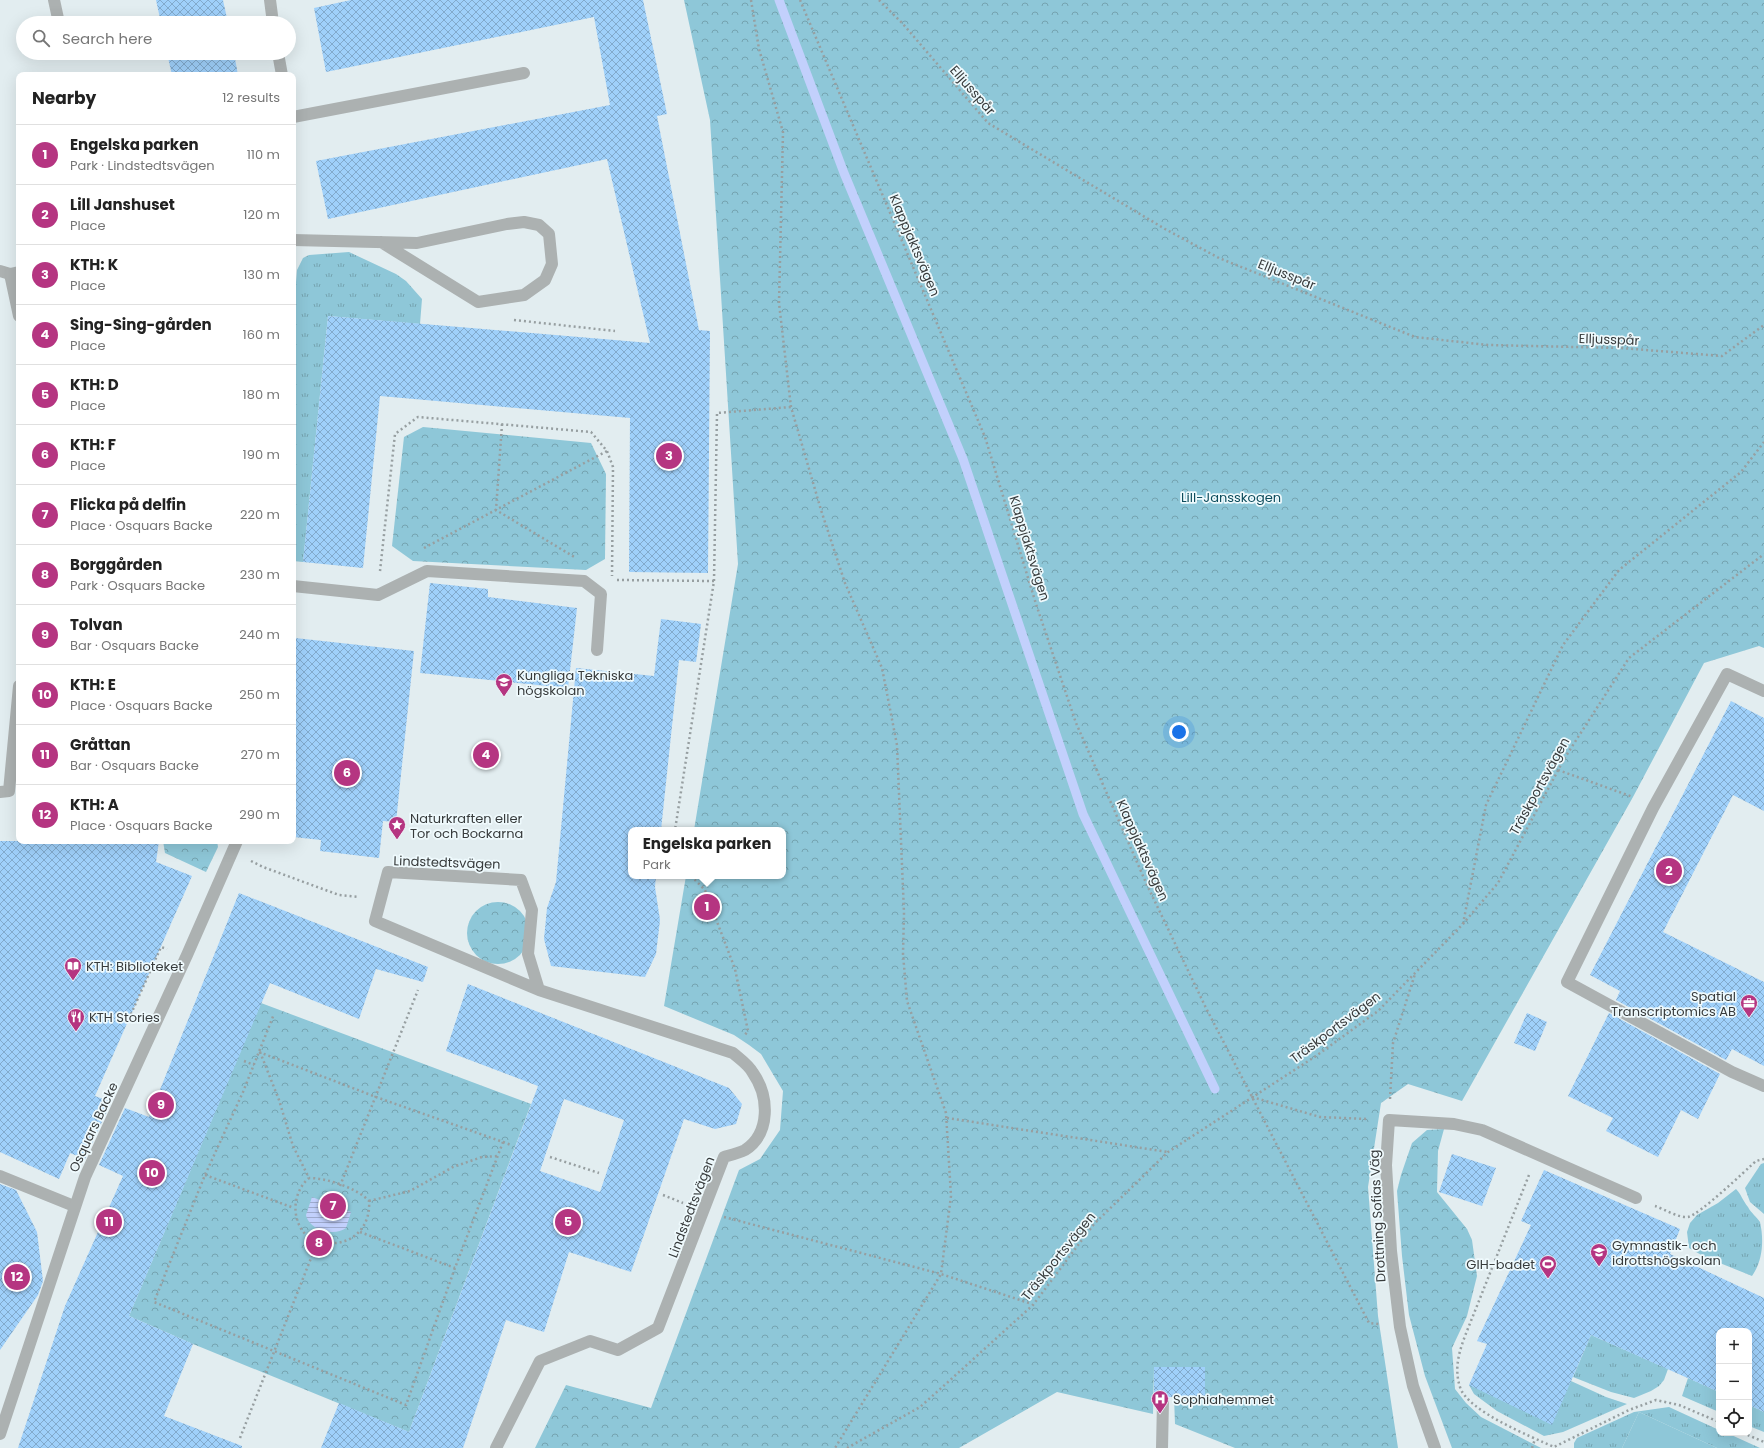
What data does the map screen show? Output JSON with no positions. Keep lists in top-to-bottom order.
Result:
{
  "streets": {
    "street": ["Lindstedtsvägen", "Osquars Backe", "Drottning Sofias Väg"],
    "path": ["Elljusspår", "Klappjaktsvägen", "Träskportsvägen"]
  },
  "crossings": [
    ["Klappjaktsvägen", "Träskportsvägen"],
    ["Klappjaktsvägen", "Drottning Sofias Väg"]
  ],
  "parks": ["Lill-Jansskogen"],
  "places": {
    "school or university": ["Kungliga Tekniska högskolan", "Gymnastik- och idrottshögskolan"],
    "place": ["Naturkraften eller Tor och Bockarna"],
    "library": ["KTH: Biblioteket"],
    "office": ["Spatial Transcriptomics AB"],
    "restaurant": ["KTH Stories"],
    "sports": ["GIH-badet"],
    "hospital": ["Sophiahemmet"]
  },
  "page": {
    "search": "Search here",
    "heading": ["Nearby", "12 results"],
    "list": [
      {
        "mark": "1",
        "name": "Engelska parken",
        "note": "Park · Lindstedtsvägen",
        "value": "110 m"
      },
      {
        "mark": "2",
        "name": "Lill Janshuset",
        "note": "Place",
        "value": "120 m"
      },
      {
        "mark": "3",
        "name": "KTH: K",
        "note": "Place",
        "value": "130 m"
      },
      {
        "mark": "4",
        "name": "Sing-Sing-gården",
        "note": "Place",
        "value": "160 m"
      },
      {
        "mark": "5",
        "name": "KTH: D",
        "note": "Place",
        "value": "180 m"
      },
      {
        "mark": "6",
        "name": "KTH: F",
        "note": "Place",
        "value": "190 m"
      },
      {
        "mark": "7",
        "name": "Flicka på delfin",
        "note": "Place · Osquars Backe",
        "value": "220 m"
      },
      {
        "mark": "8",
        "name": "Borggården",
        "note": "Park · Osquars Backe",
        "value": "230 m"
      },
      {
        "mark": "9",
        "name": "Tolvan",
        "note": "Bar · Osquars Backe",
        "value": "240 m"
      },
      {
        "mark": "10",
        "name": "KTH: E",
        "note": "Place · Osquars Backe",
        "value": "250 m"
      },
      {
        "mark": "11",
        "name": "Gråttan",
        "note": "Bar · Osquars Backe",
        "value": "270 m"
      },
      {
        "mark": "12",
        "name": "KTH: A",
        "note": "Place · Osquars Backe",
        "value": "290 m"
      }
    ],
    "pins": [
      "3",
      "4",
      "6",
      "2",
      "1",
      "9",
      "10",
      "7",
      "5",
      "11",
      "8",
      "12"
    ],
    "popup": ["Engelska parken", "Park"],
    "map_buttons": ["+", "−"]
  }
}
